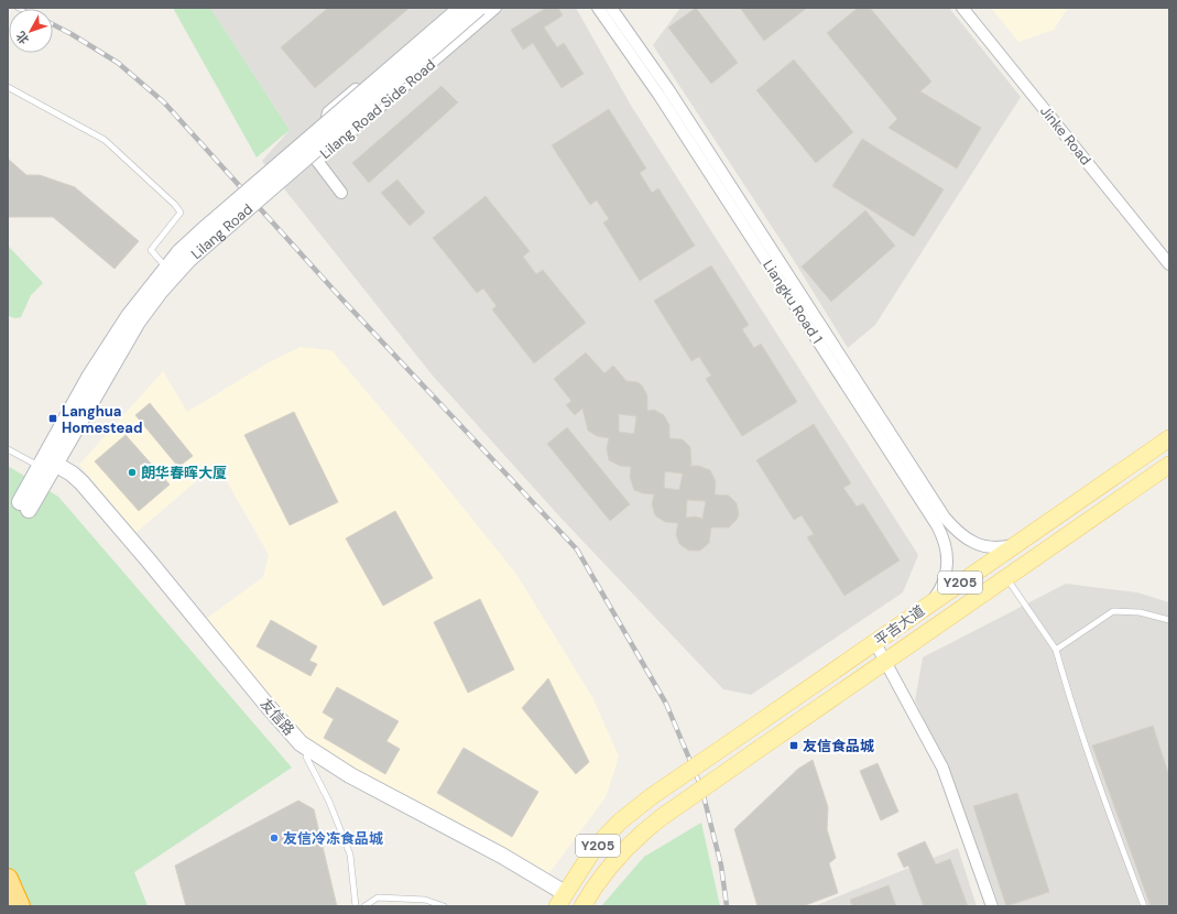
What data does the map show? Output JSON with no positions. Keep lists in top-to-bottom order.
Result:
{
  "streets": {
    "main road": ["Y205", "平吉大道"],
    "street": [
      "Lilang Road Side Road",
      "Jinke Road",
      "Lilang Road",
      "Liangku Road 1",
      "友信路"
    ]
  },
  "crossings": [
    ["Lilang Road", "友信路"],
    ["Liangku Road 1", "平吉大道"],
    ["平吉大道", "友信路"]
  ],
  "places": {
    "transit": ["Langhua Homestead", "友信食品城"],
    "other": ["朗华春晖大厦", "友信冷冻食品城"]
  },
  "north": "bottom left"
}
